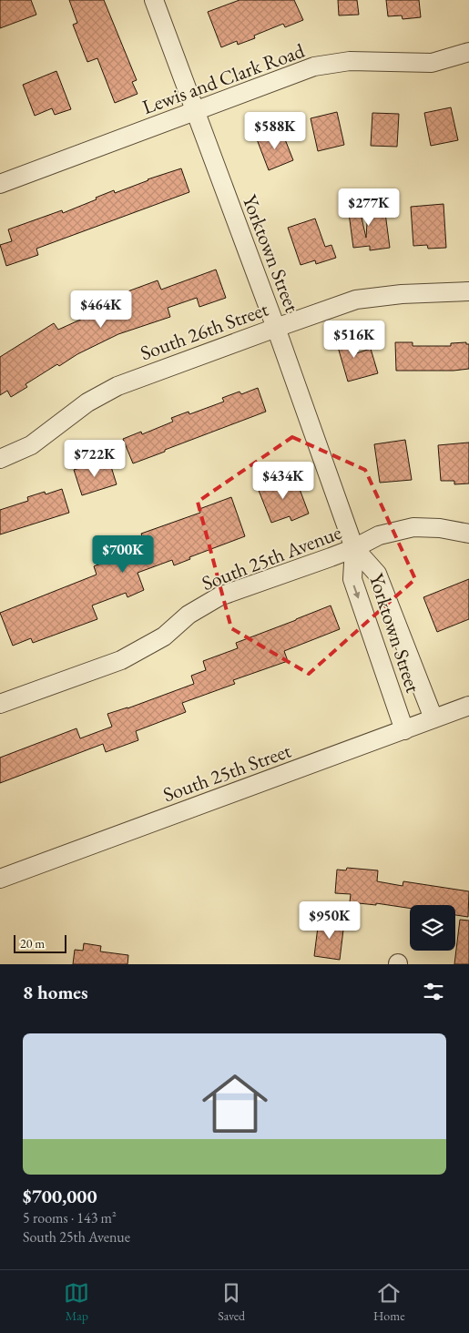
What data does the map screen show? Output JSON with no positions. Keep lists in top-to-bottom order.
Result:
{
  "streets": {
    "street": [
      "Lewis and Clark Road",
      "Yorktown Street",
      "South 26th Street",
      "South 25th Avenue",
      "South 25th Street"
    ]
  },
  "crossings": [
    ["Lewis and Clark Road", "Yorktown Street"],
    ["Yorktown Street", "South 26th Street"],
    ["Yorktown Street", "South 25th Avenue"],
    ["Yorktown Street", "South 25th Street"]
  ],
  "scale_bar": "20 m",
  "page": {
    "price": [
      "$588K",
      "$277K",
      "$464K",
      "$516K",
      "$722K",
      "$434K",
      "$700K",
      "$950K"
    ],
    "scale": "20 m",
    "heading": "8 homes",
    "list": [
      {
        "name": "$700,000",
        "note": "5 rooms · 143 m² · South 25th Avenue"
      }
    ],
    "tabs": ["Map", "Saved", "Home"]
  }
}
